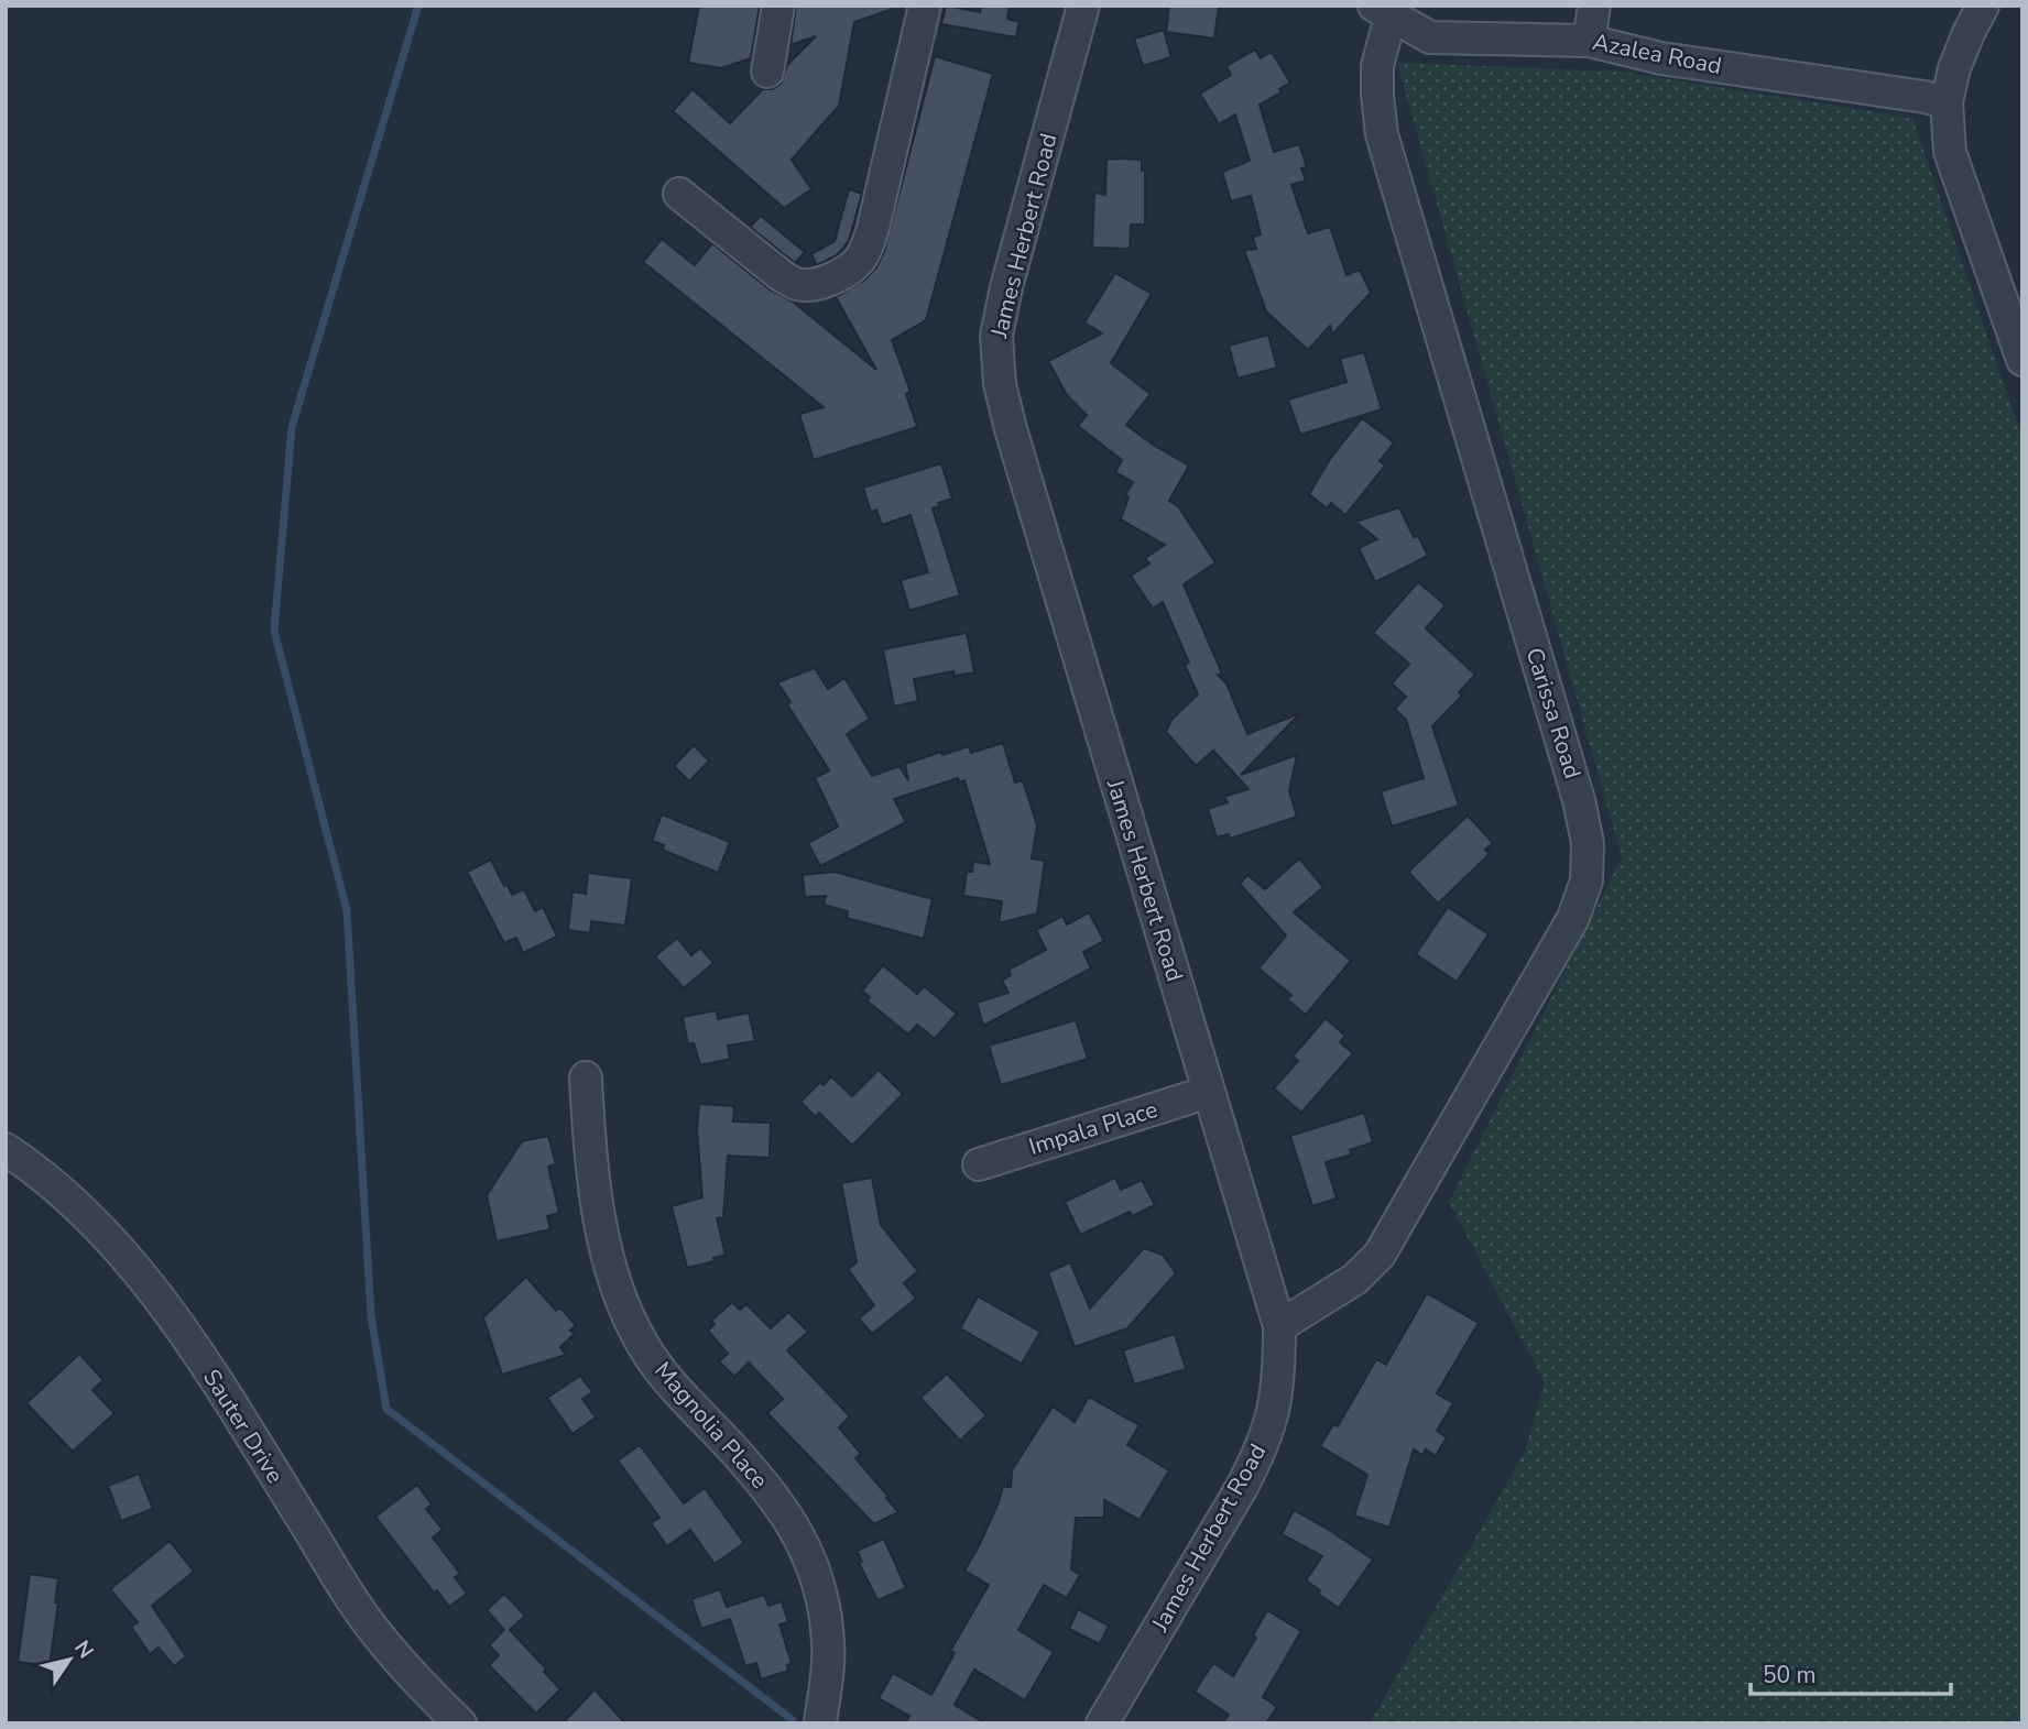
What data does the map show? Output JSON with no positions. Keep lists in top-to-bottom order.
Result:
{
  "streets": {
    "street": [
      "Azalea Road",
      "James Herbert Road",
      "Carissa Road",
      "Impala Place",
      "Magnolia Place",
      "Sauter Drive"
    ]
  },
  "crossings": [
    ["Azalea Road", "Carissa Road"],
    ["James Herbert Road", "Carissa Road"],
    ["James Herbert Road", "Impala Place"]
  ],
  "scale_bar": "50 m",
  "north": "top right"
}
